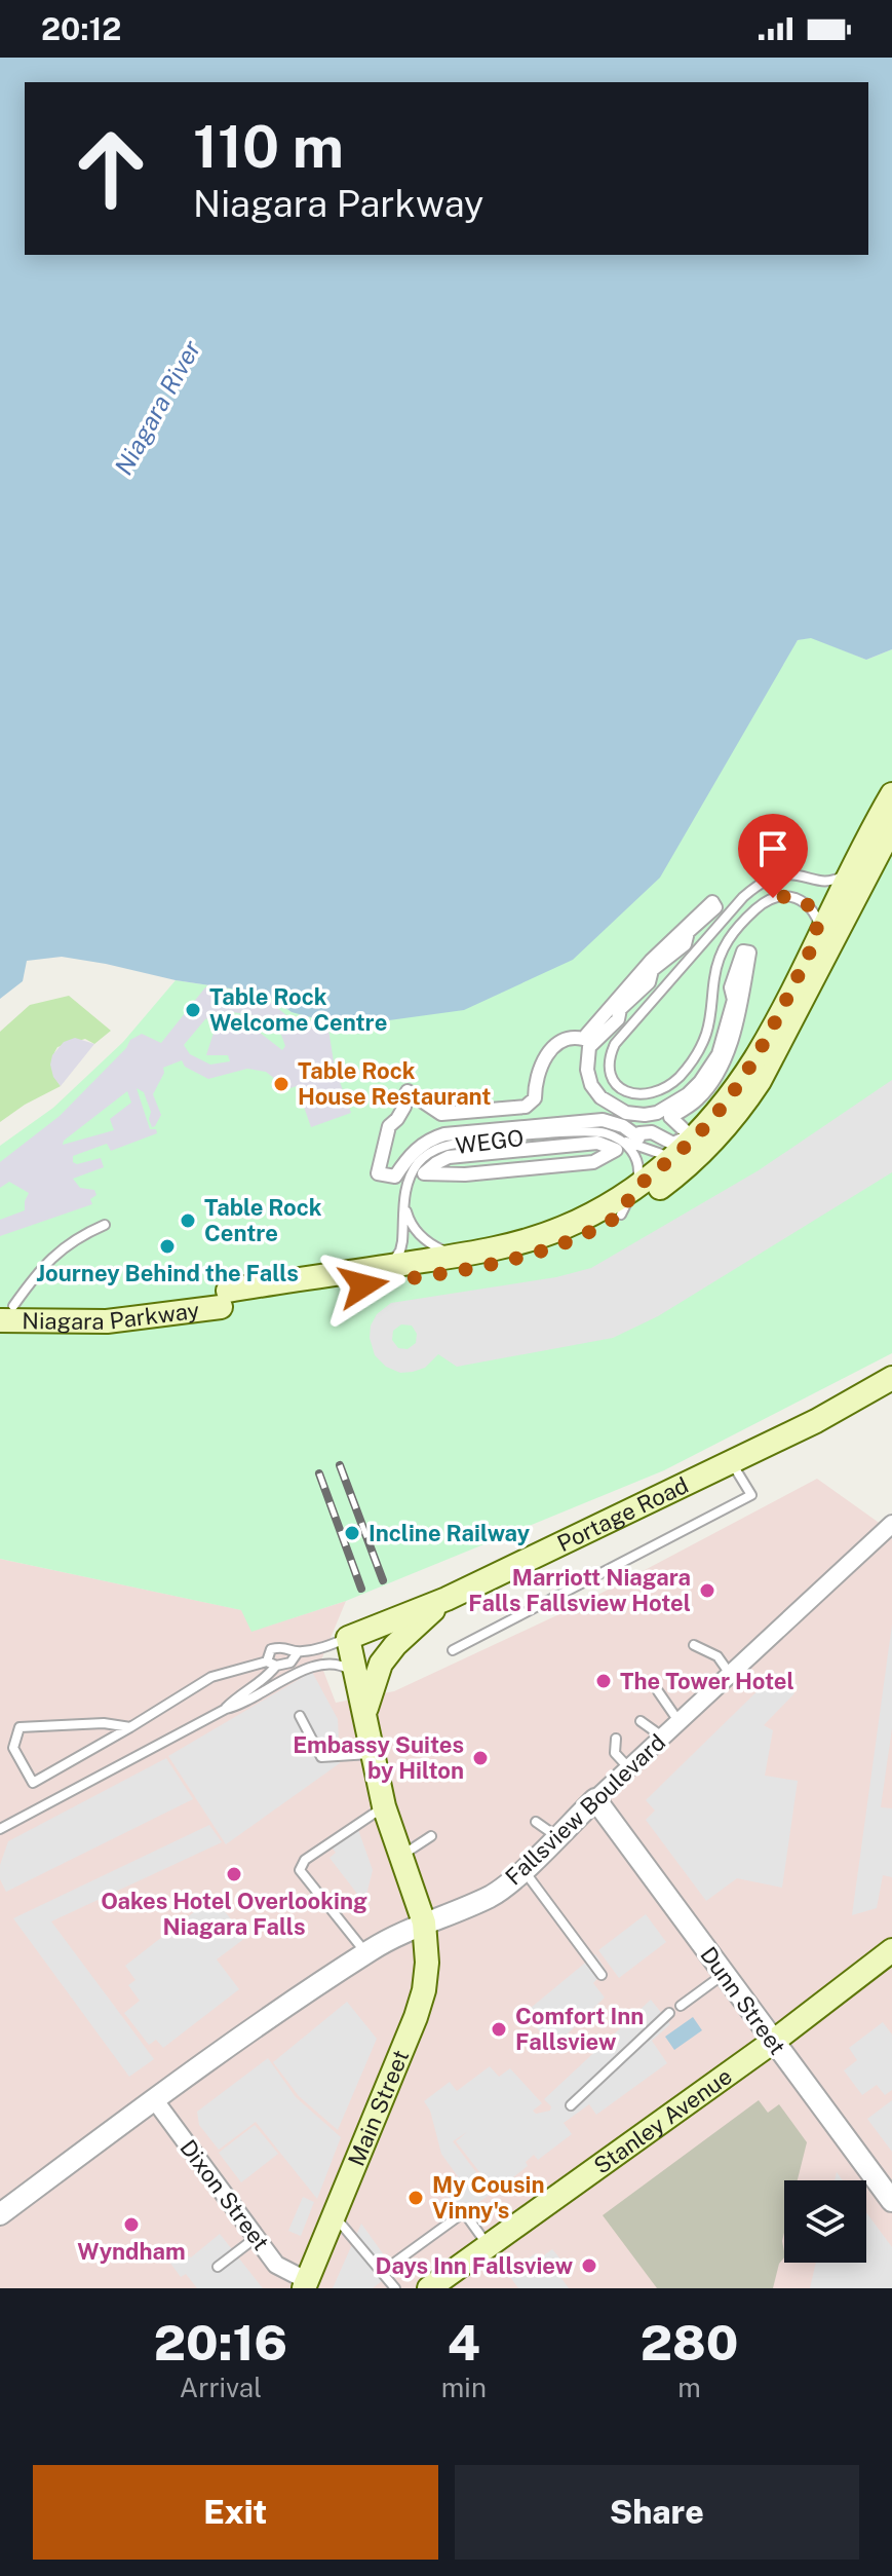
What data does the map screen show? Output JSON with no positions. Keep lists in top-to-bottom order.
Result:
{
  "streets": {
    "main road": [
      "Niagara Parkway",
      "Portage Road",
      "Main Street",
      "Stanley Avenue"
    ],
    "street": ["Fallsview Boulevard", "Dunn Street", "Dixon Street"],
    "lane": ["WEGO"]
  },
  "crossings": [
    ["WEGO", "Niagara Parkway"],
    ["Fallsview Boulevard", "Dunn Street"],
    ["Fallsview Boulevard", "Main Street"],
    ["Fallsview Boulevard", "Dixon Street"],
    ["Dunn Street", "Stanley Avenue"],
    ["Main Street", "Dixon Street"]
  ],
  "water": ["Niagara River"],
  "places": [
    "Table Rock Welcome Centre",
    "Table Rock House Restaurant",
    "Table Rock Centre",
    "Journey Behind the Falls",
    "Incline Railway",
    "Marriott Niagara Falls Fallsview Hotel",
    "The Tower Hotel",
    "Embassy Suites by Hilton",
    "Oakes Hotel Overlooking Niagara Falls",
    "Comfort Inn Fallsview",
    "My Cousin Vinny's",
    "Wyndham",
    "Days Inn Fallsview"
  ],
  "page": {
    "status": "20:12",
    "turn": ["110 m", "Niagara Parkway"],
    "eta": [
      "20:16",
      "Arrival",
      "4",
      "min",
      "280",
      "m"
    ],
    "buttons": ["Exit", "Share"]
  }
}
